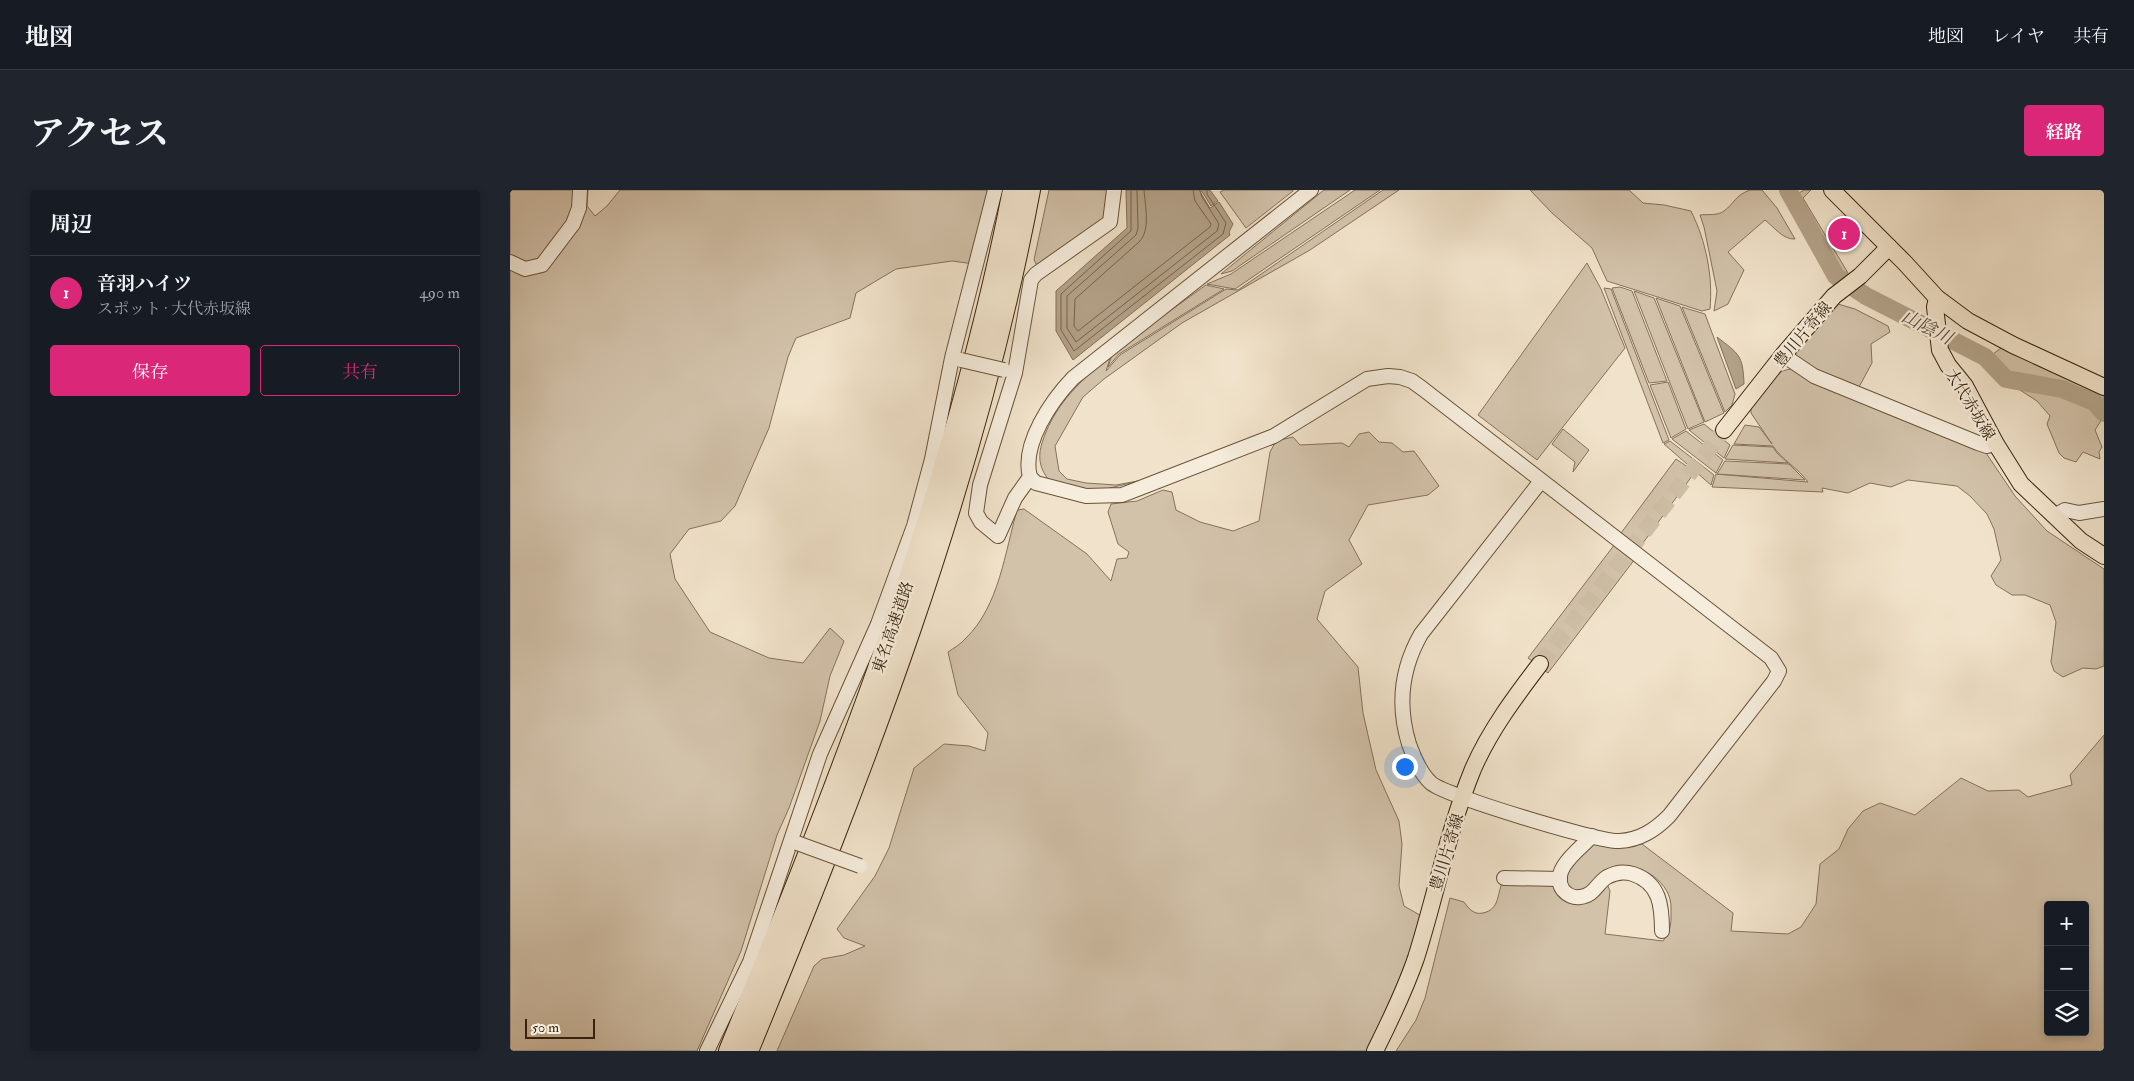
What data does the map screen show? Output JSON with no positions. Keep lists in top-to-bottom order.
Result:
{
  "streets": {
    "highway": ["東名高速道路"],
    "main road": ["豊川片寄線", "大代赤坂線"]
  },
  "water": ["山陰川"],
  "scale_bar": "50 m",
  "page": {
    "header": "地図",
    "nav": ["地図", "レイヤ", "共有"],
    "title": "アクセス",
    "buttons": [
      "経路",
      ["保存", "共有"]
    ],
    "heading": "周辺",
    "pins": "1",
    "list": [
      {
        "mark": "1",
        "name": "音羽ハイツ",
        "note": "スポット · 大代赤坂線",
        "value": "490 m"
      }
    ],
    "map_buttons": ["+", "−"],
    "scale": "50 m"
  }
}
